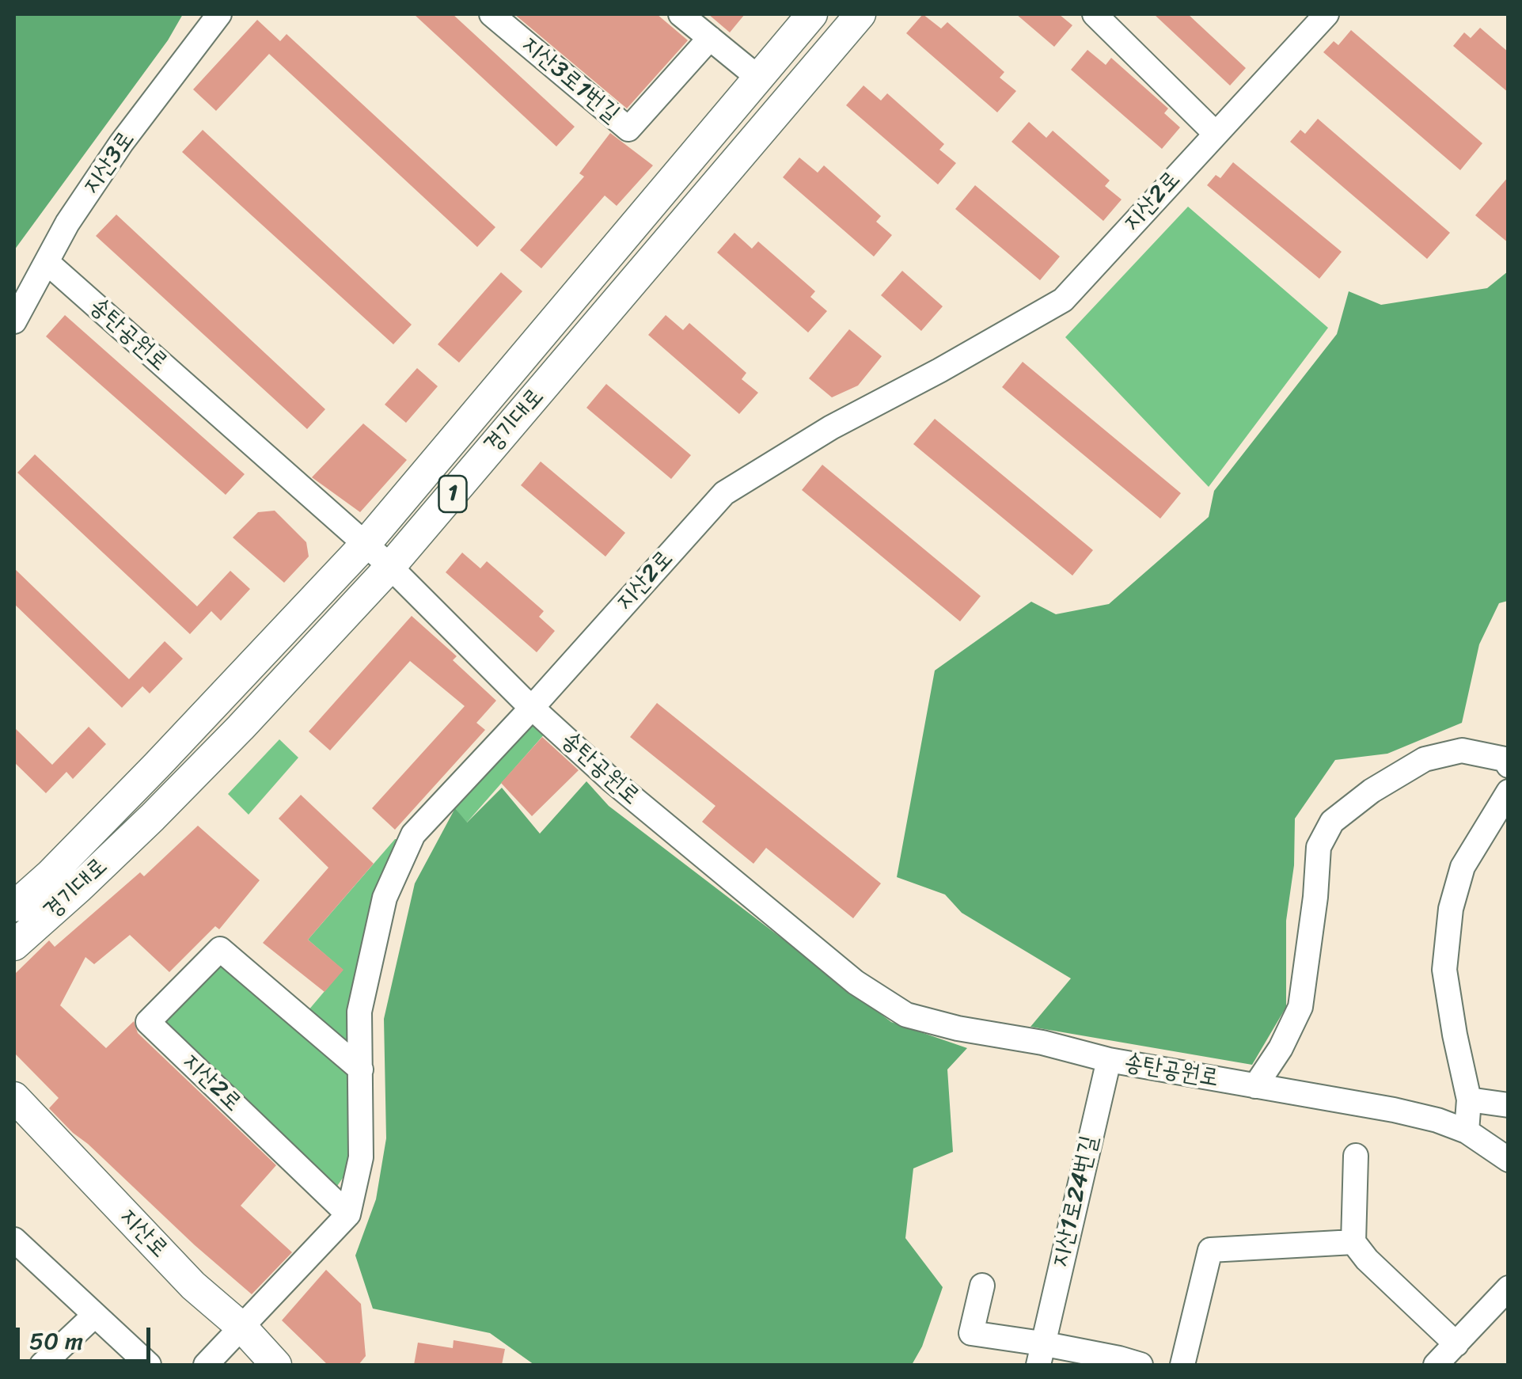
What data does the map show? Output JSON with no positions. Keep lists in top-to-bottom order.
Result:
{
  "streets": {
    "main road": ["경기대로", "1", "지산로"],
    "street": [
      "지산3로1번길",
      "지산3로",
      "지산2로",
      "송탄공원로",
      "지산1로24번길"
    ]
  },
  "crossings": [
    ["지산3로", "송탄공원로"],
    ["지산2로", "송탄공원로"],
    ["송탄공원로", "경기대로"],
    ["송탄공원로", "지산1로24번길"]
  ],
  "scale_bar": "50 m"
}
